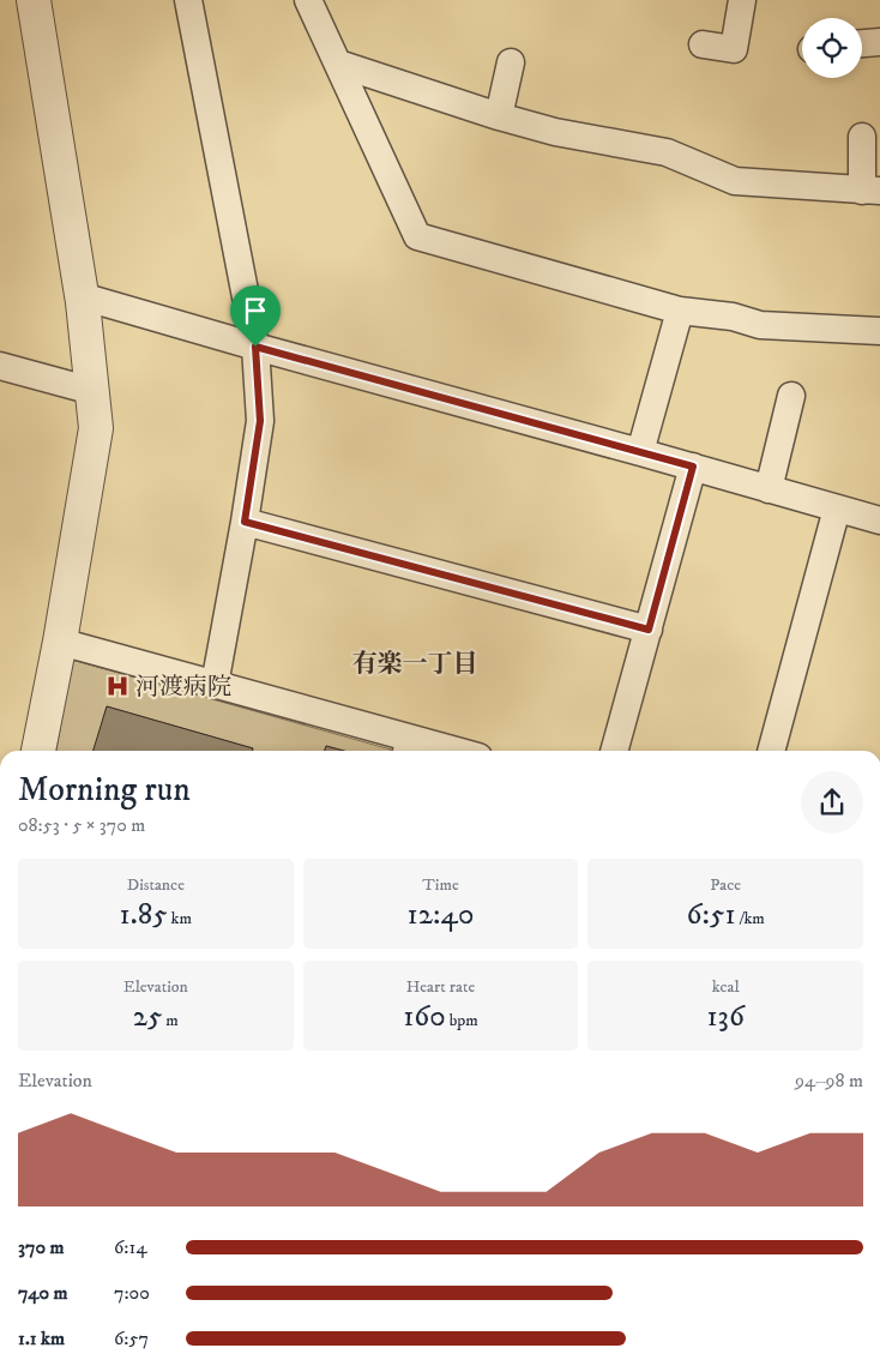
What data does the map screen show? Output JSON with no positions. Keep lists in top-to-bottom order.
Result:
{
  "districts": ["有楽一丁目"],
  "places": {
    "hospital": ["河渡病院"]
  },
  "page": {
    "heading": ["Morning run", "08:53 · 5 × 370 m"],
    "stats": [
      ["Distance", "1.85 km"],
      ["Time", "12:40"],
      ["Pace", "6:51 /km"],
      ["Elevation", "25 m"],
      ["Heart rate", "160 bpm"],
      ["kcal", "136"]
    ],
    "chart": ["Elevation", "94–98 m"],
    "list": [
      {
        "name": "370 m",
        "note": "6:14"
      },
      {
        "name": "740 m",
        "note": "7:00"
      },
      {
        "name": "1.1 km",
        "note": "6:57"
      }
    ]
  }
}
